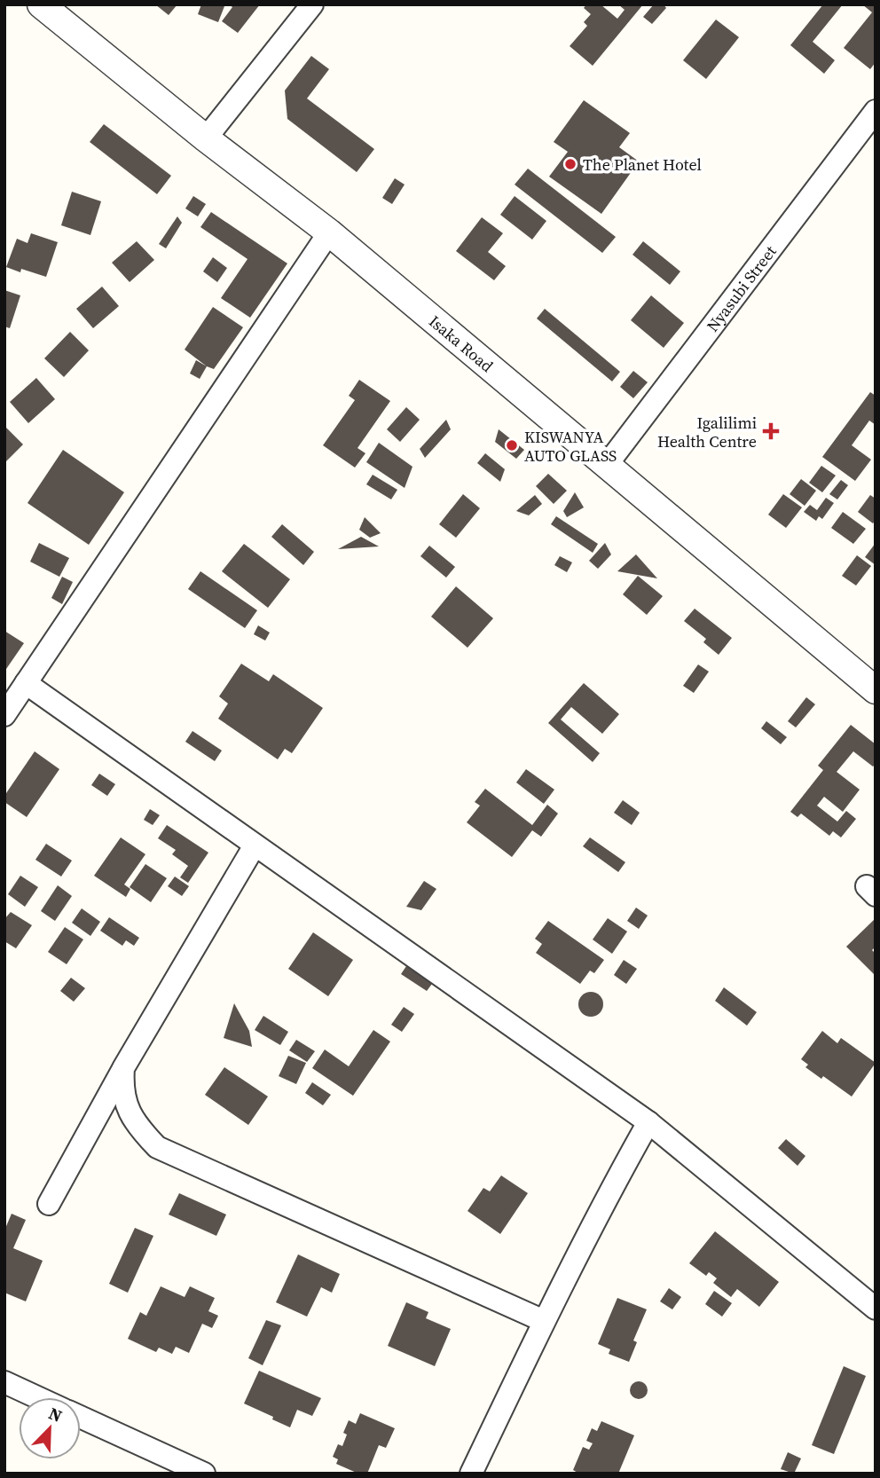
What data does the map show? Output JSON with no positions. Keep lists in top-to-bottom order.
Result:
{
  "streets": {
    "street": ["Nyasubi Street", "Isaka Road"]
  },
  "crossings": [
    ["Nyasubi Street", "Isaka Road"]
  ],
  "places": {
    "other": ["The Planet Hotel", "KISWANYA AUTO GLASS"],
    "health": ["Igalilimi Health Centre"]
  },
  "north": "top right"
}
